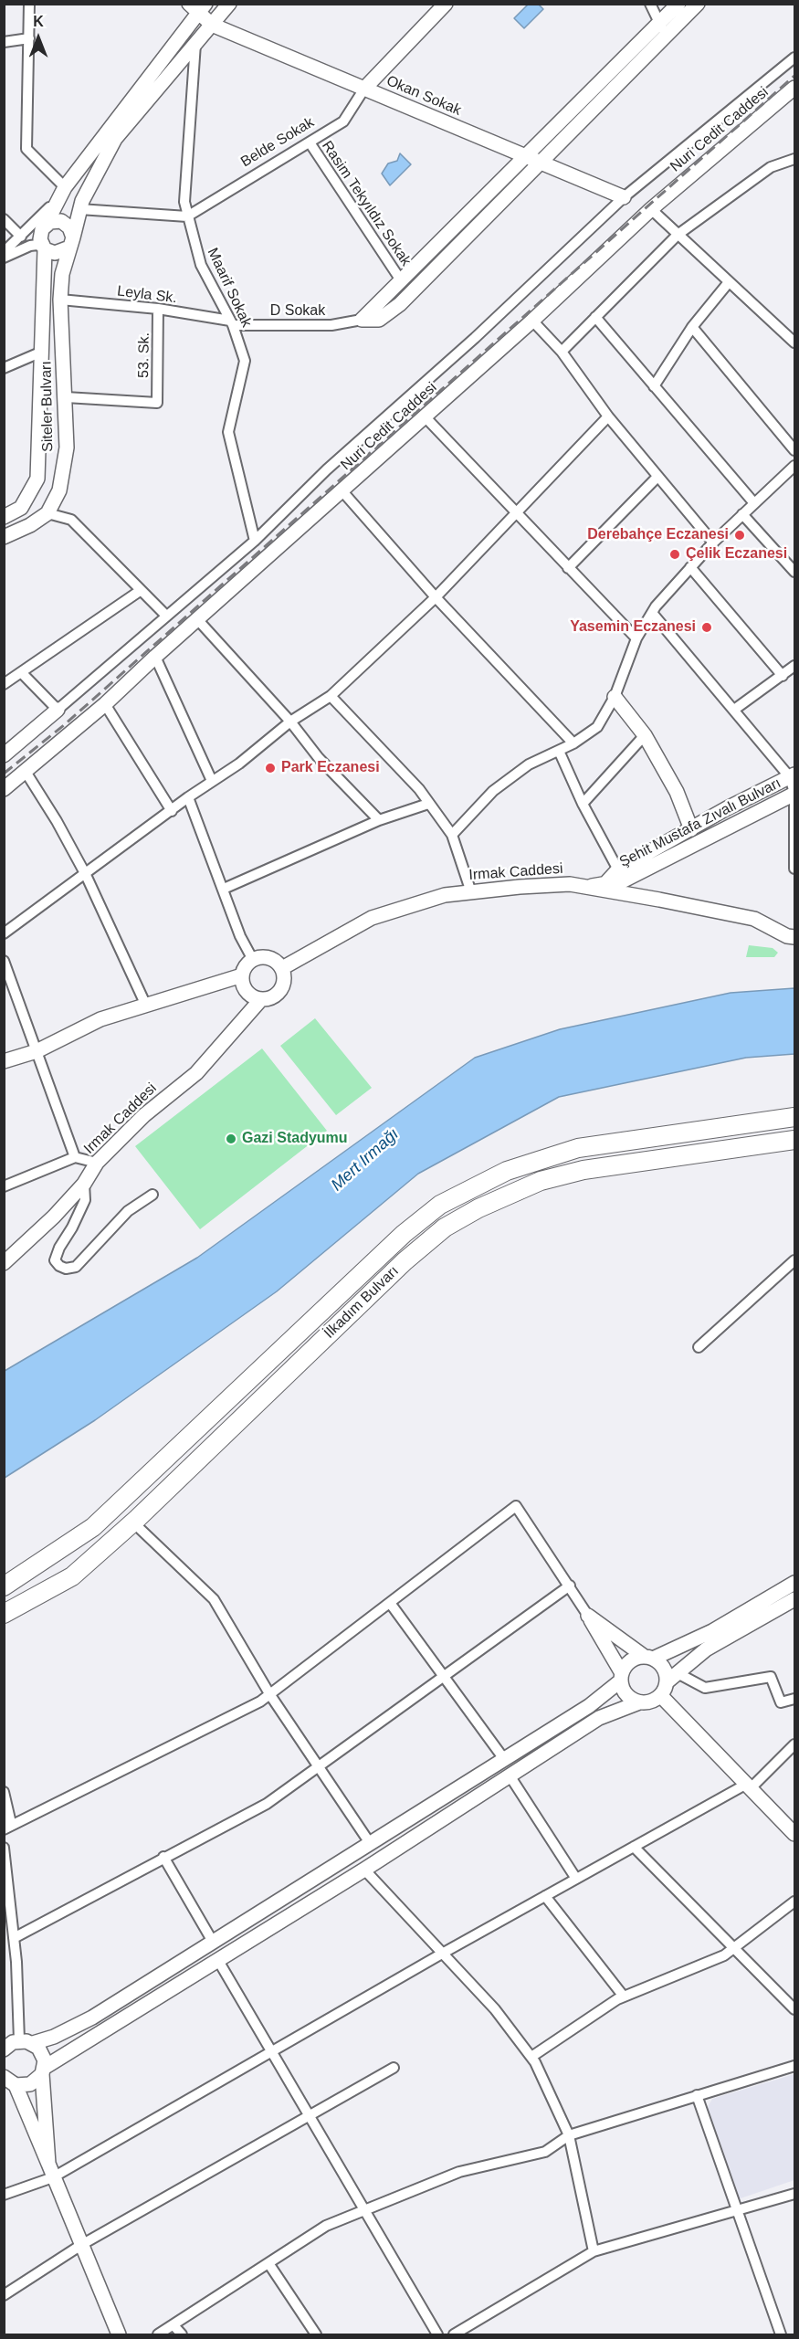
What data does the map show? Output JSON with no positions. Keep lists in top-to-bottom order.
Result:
{
  "streets": {
    "highway": ["İlkadım Bulvarı"],
    "street": [
      "Okan Sokak",
      "Nuri Cedit Caddesi",
      "Belde Sokak",
      "Rasim Tekyıldız Sokak",
      "Maarif Sokak",
      "Leyla Sk.",
      "D Sokak",
      "53. Sk.",
      "Siteler Bulvarı",
      "Şehit Mustafa Zıvalı Bulvarı",
      "Irmak Caddesi"
    ]
  },
  "crossings": [
    ["Okan Sokak", "Belde Sokak"],
    ["Okan Sokak", "Siteler Bulvarı"],
    ["Belde Sokak", "Rasim Tekyıldız Sokak"],
    ["Belde Sokak", "Maarif Sokak"],
    ["Maarif Sokak", "Leyla Sk."],
    ["Maarif Sokak", "D Sokak"],
    ["Maarif Sokak", "Siteler Bulvarı"],
    ["Leyla Sk.", "D Sokak"],
    ["Leyla Sk.", "53. Sk."],
    ["Leyla Sk.", "Siteler Bulvarı"],
    ["53. Sk.", "Siteler Bulvarı"],
    ["Şehit Mustafa Zıvalı Bulvarı", "Irmak Caddesi"]
  ],
  "water": ["Mert Irmağı"],
  "places": [
    "Derebahçe Eczanesi",
    "Çelik Eczanesi",
    "Yasemin Eczanesi",
    "Park Eczanesi",
    "Gazi Stadyumu"
  ],
  "north": "top"
}
